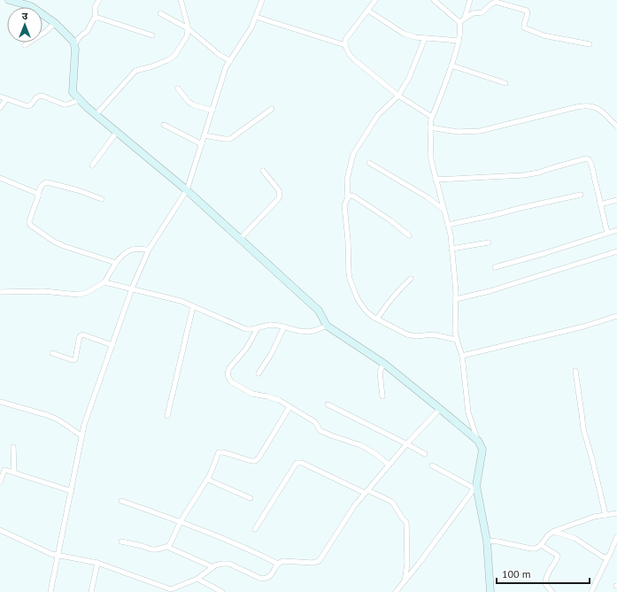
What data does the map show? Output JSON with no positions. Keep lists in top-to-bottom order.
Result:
{
  "scale_bar": "100 m",
  "north": "top"
}
